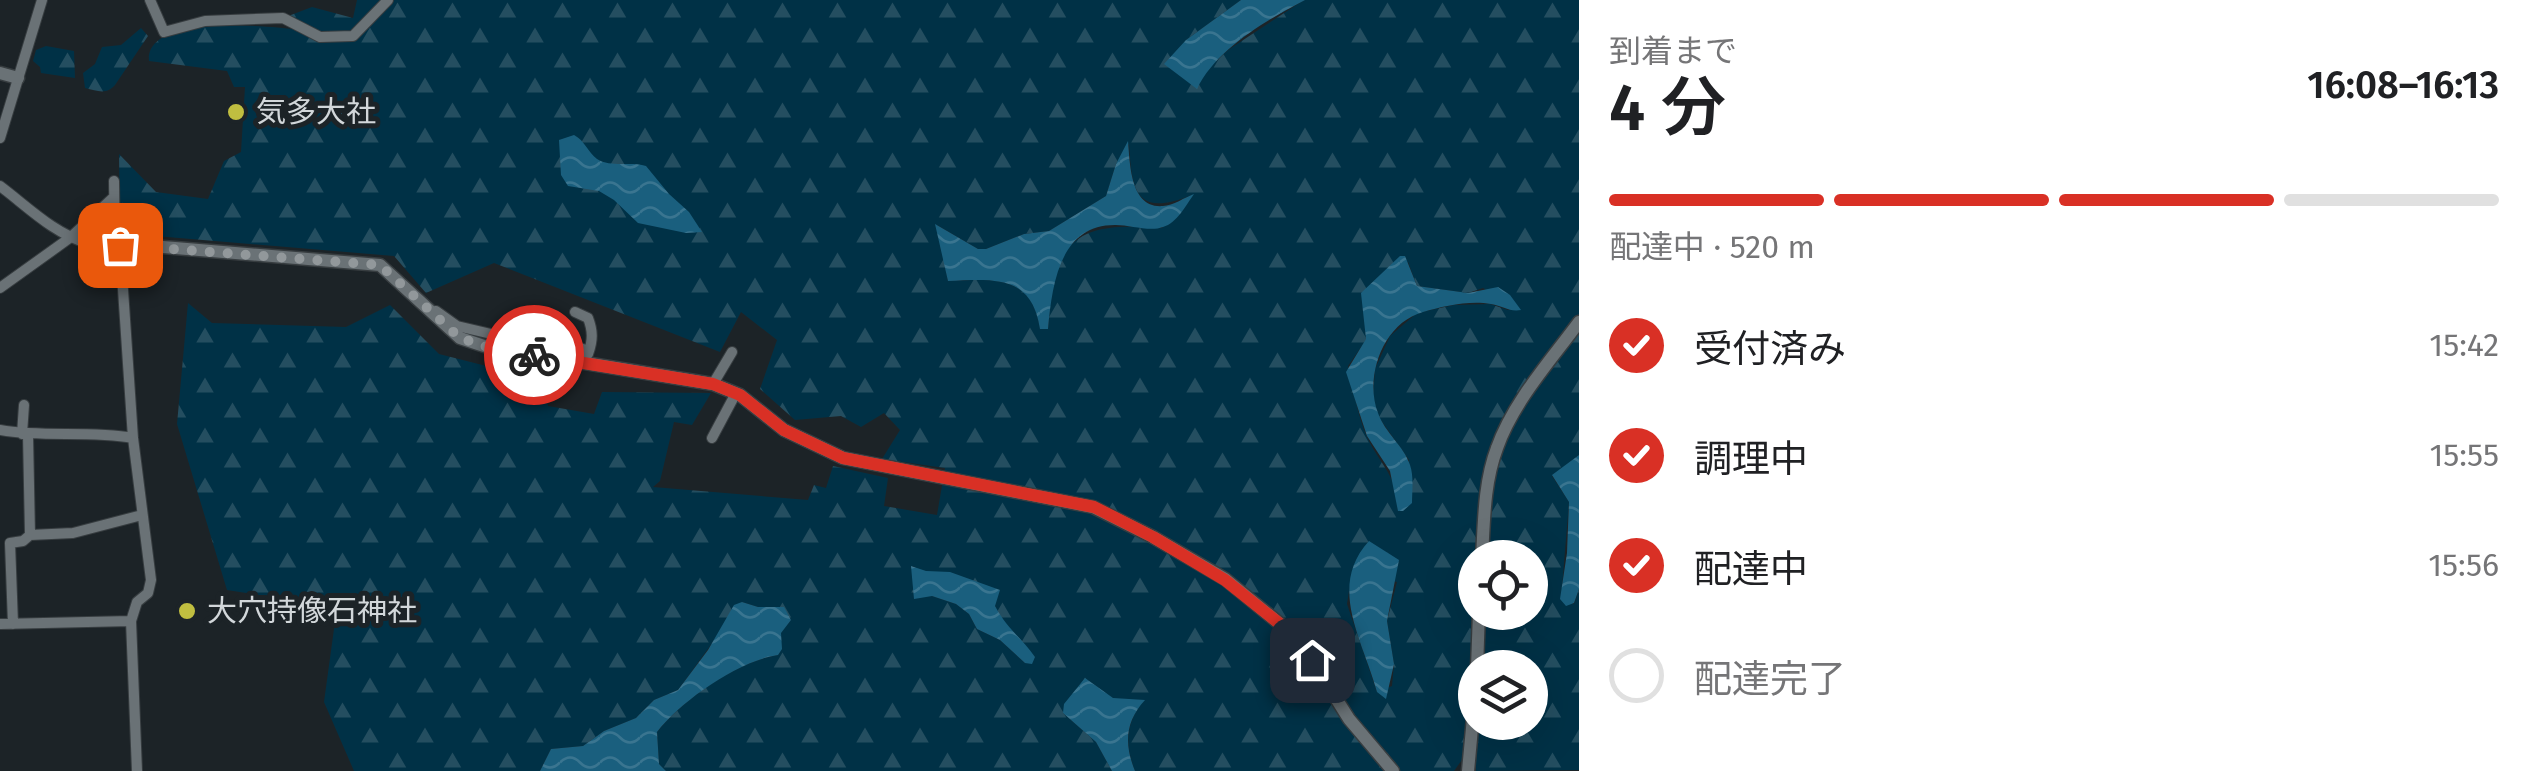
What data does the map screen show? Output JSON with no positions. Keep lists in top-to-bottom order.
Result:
{
  "places": ["気多大社", "大穴持像石神社"],
  "page": {
    "heading": ["4 分", "到着まで", "16:08–16:13"],
    "bar": "配達中 · 520 m",
    "list": [
      ["受付済み", "15:42"],
      ["調理中", "15:55"],
      ["配達中", "15:56"],
      "配達完了"
    ]
  }
}
